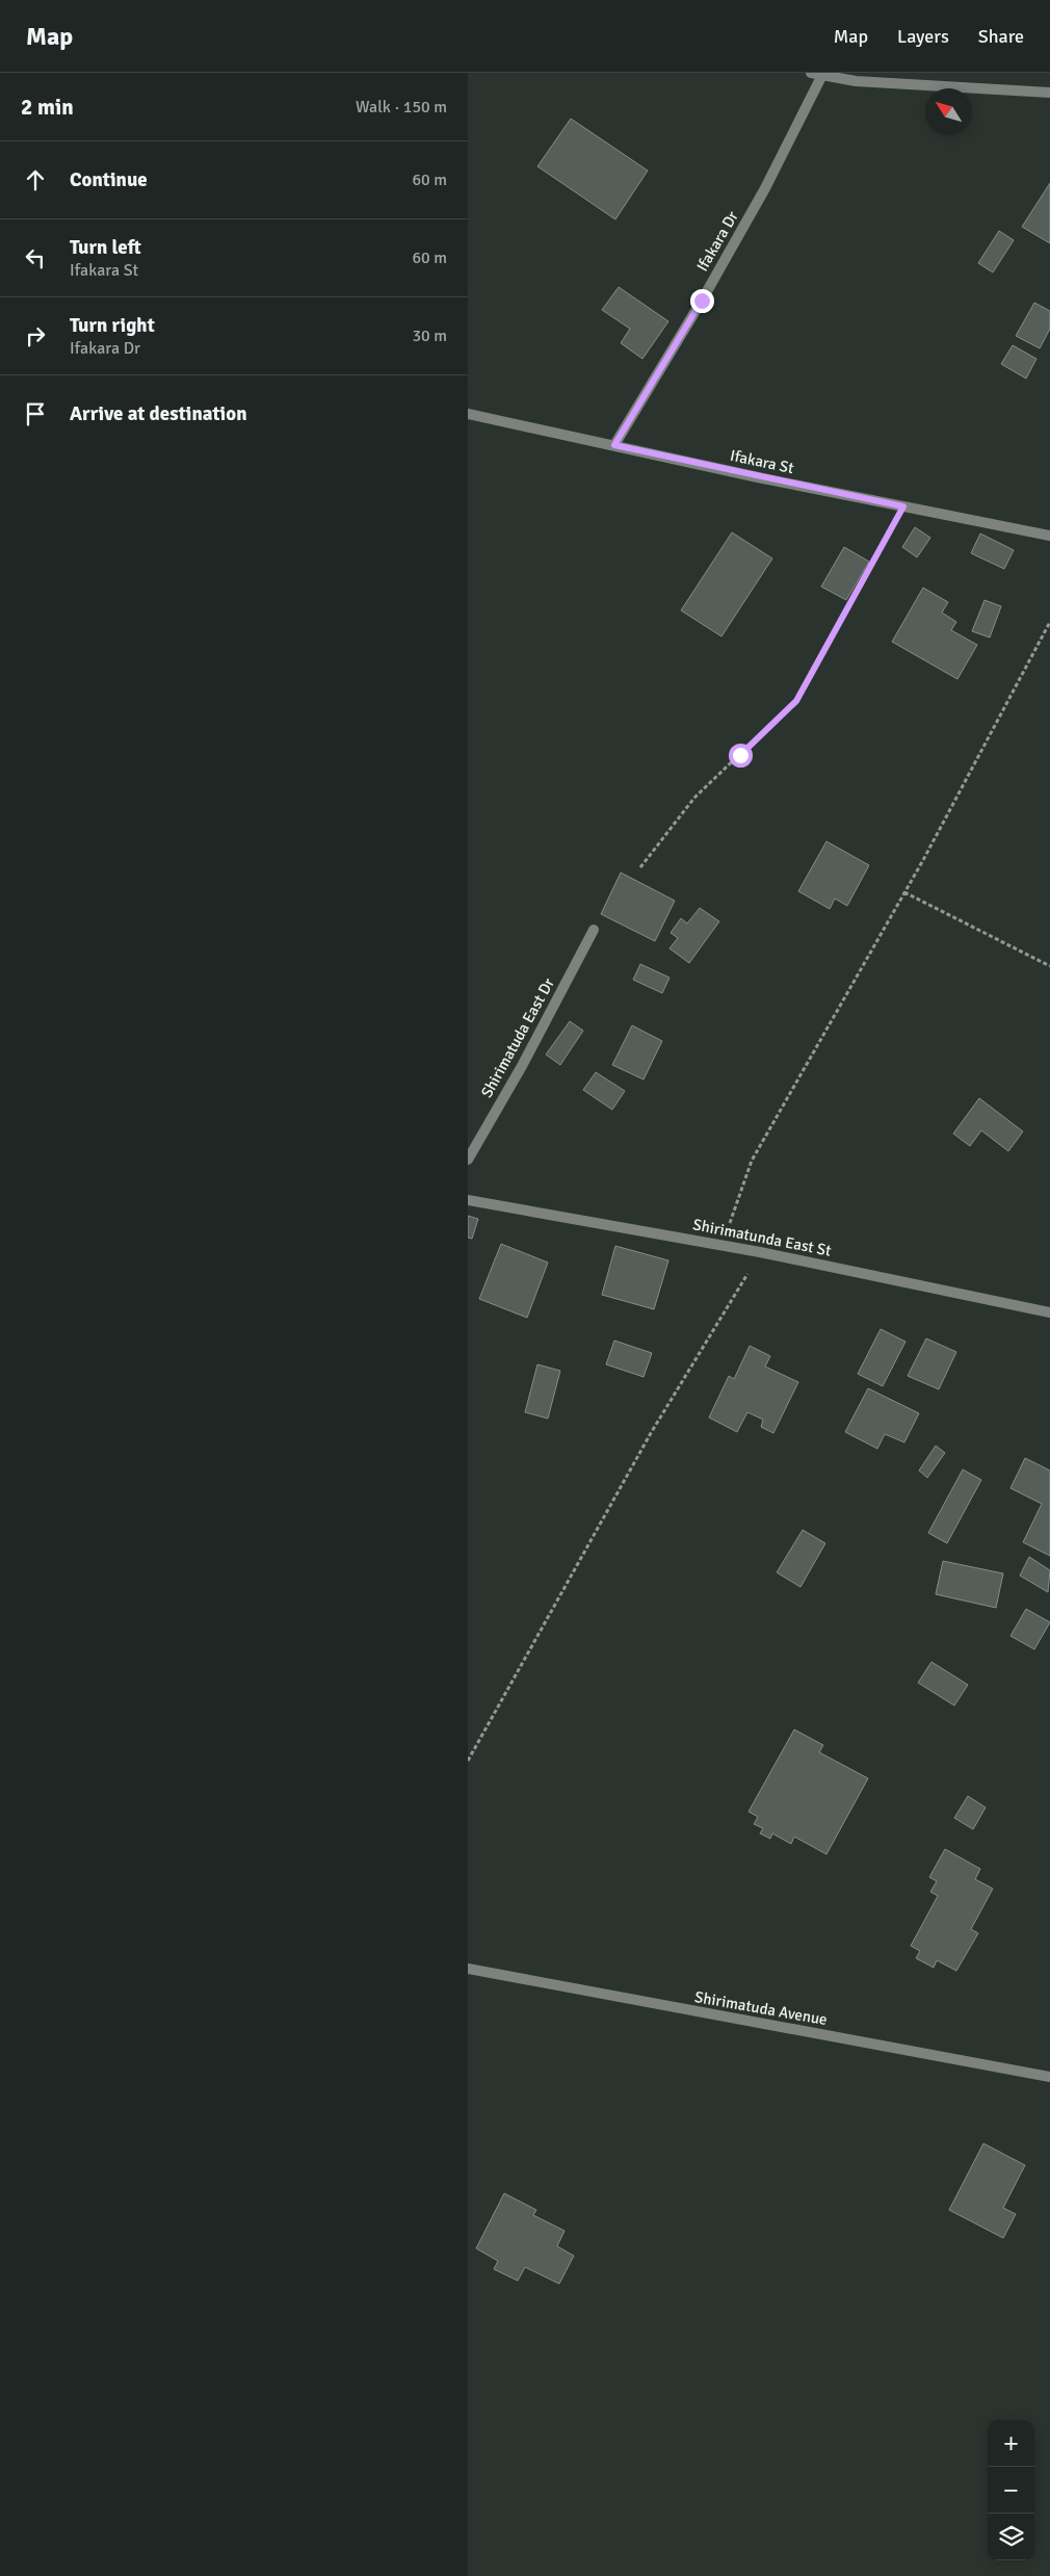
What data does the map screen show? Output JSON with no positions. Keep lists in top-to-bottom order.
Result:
{
  "streets": {
    "street": [
      "Ifakara Dr",
      "Ifakara St",
      "Shirimatuda East Dr",
      "Shirimatunda East St",
      "Shirimatuda Avenue"
    ]
  },
  "crossings": [
    ["Ifakara Dr", "Ifakara St"]
  ],
  "north": "top left",
  "page": {
    "header": "Map",
    "nav": ["Map", "Layers", "Share"],
    "heading": ["2 min", "Walk · 150 m"],
    "list": [
      ["Continue", "60 m"],
      ["Turn left", "Ifakara St", "60 m"],
      ["Turn right", "Ifakara Dr", "30 m"],
      "Arrive at destination"
    ],
    "map_buttons": ["+", "−"]
  }
}
